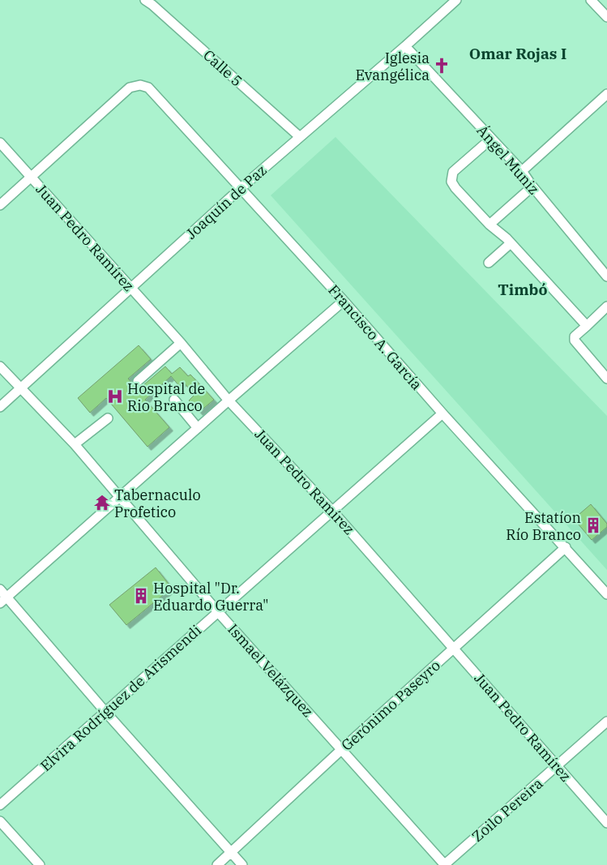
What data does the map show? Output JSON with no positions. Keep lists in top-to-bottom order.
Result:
{
  "streets": {
    "street": [
      "Calle 5",
      "Ángel Muniz",
      "Joaquín de Paz",
      "Juan Pedro Ramírez",
      "Francisco A. García",
      "Ismael Velázquez",
      "Elvira Rodríguez de Arismendi",
      "Gerónimo Paseyro",
      "Zoilo Pereira"
    ]
  },
  "crossings": [
    ["Calle 5", "Joaquín de Paz"],
    ["Ángel Muniz", "Joaquín de Paz"],
    ["Joaquín de Paz", "Juan Pedro Ramírez"],
    ["Joaquín de Paz", "Francisco A. García"],
    ["Joaquín de Paz", "Ismael Velázquez"],
    ["Juan Pedro Ramírez", "Francisco A. García"],
    ["Juan Pedro Ramírez", "Elvira Rodríguez de Arismendi"],
    ["Juan Pedro Ramírez", "Gerónimo Paseyro"],
    ["Juan Pedro Ramírez", "Zoilo Pereira"],
    ["Francisco A. García", "Elvira Rodríguez de Arismendi"],
    ["Francisco A. García", "Gerónimo Paseyro"],
    ["Ismael Velázquez", "Elvira Rodríguez de Arismendi"],
    ["Ismael Velázquez", "Gerónimo Paseyro"],
    ["Ismael Velázquez", "Zoilo Pereira"]
  ],
  "districts": ["Omar Rojas I", "Timbó"],
  "places": {
    "church": ["Iglesia Evangélica"],
    "hospital": ["Hospital de Rio Branco"],
    "temple": ["Tabernaculo Profetico"],
    "building": ["Estatíon Río Branco", "Hospital \"Dr. Eduardo Guerra\""]
  }
}
